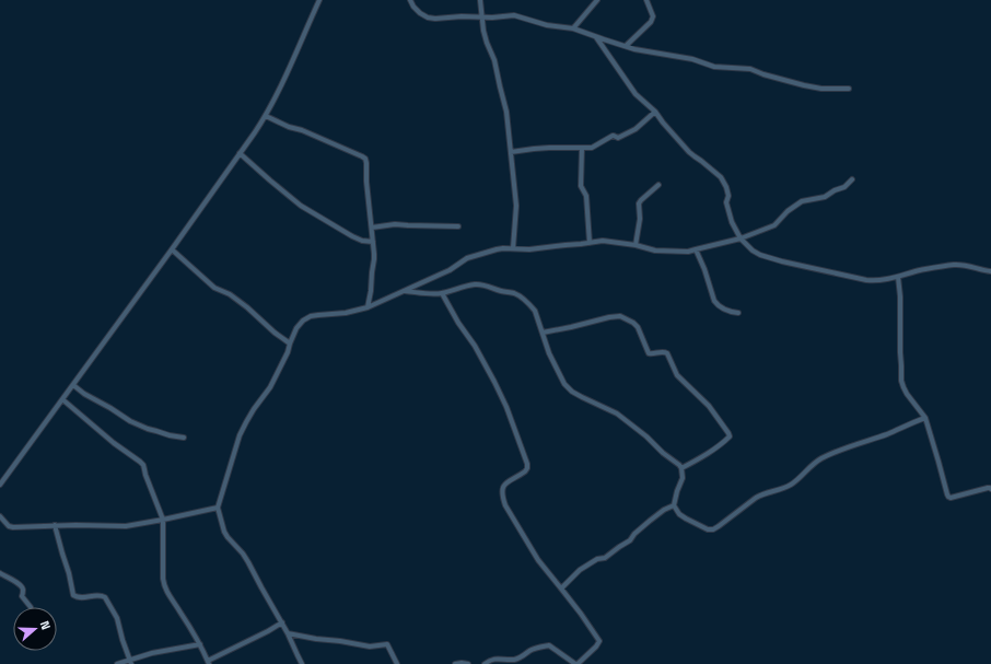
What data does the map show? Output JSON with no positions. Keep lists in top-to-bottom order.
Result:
{
  "north": "right"
}
